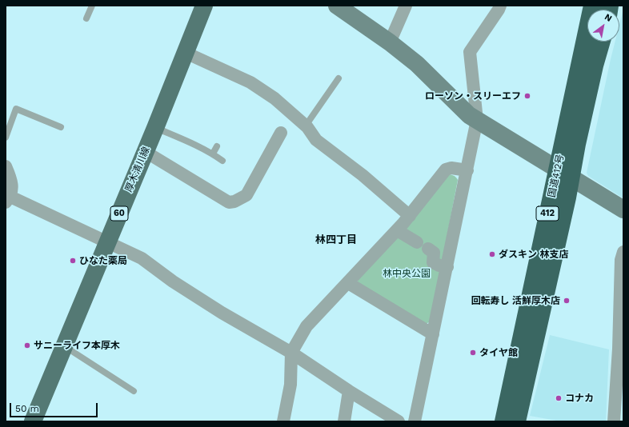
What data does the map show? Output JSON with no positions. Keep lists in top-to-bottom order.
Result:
{
  "streets": {
    "highway": ["国道412号", "412"],
    "main road": ["厚木清川線", "60"]
  },
  "districts": ["林四丁目"],
  "parks": ["林中央公園"],
  "places": [
    "ローソン・スリーエフ",
    "ダスキン 林支店",
    "ひなた薬局",
    "回転寿し 活鮮厚木店",
    "サニーライフ本厚木",
    "タイヤ館",
    "コナカ"
  ],
  "scale_bar": "50 m",
  "north": "top right"
}
